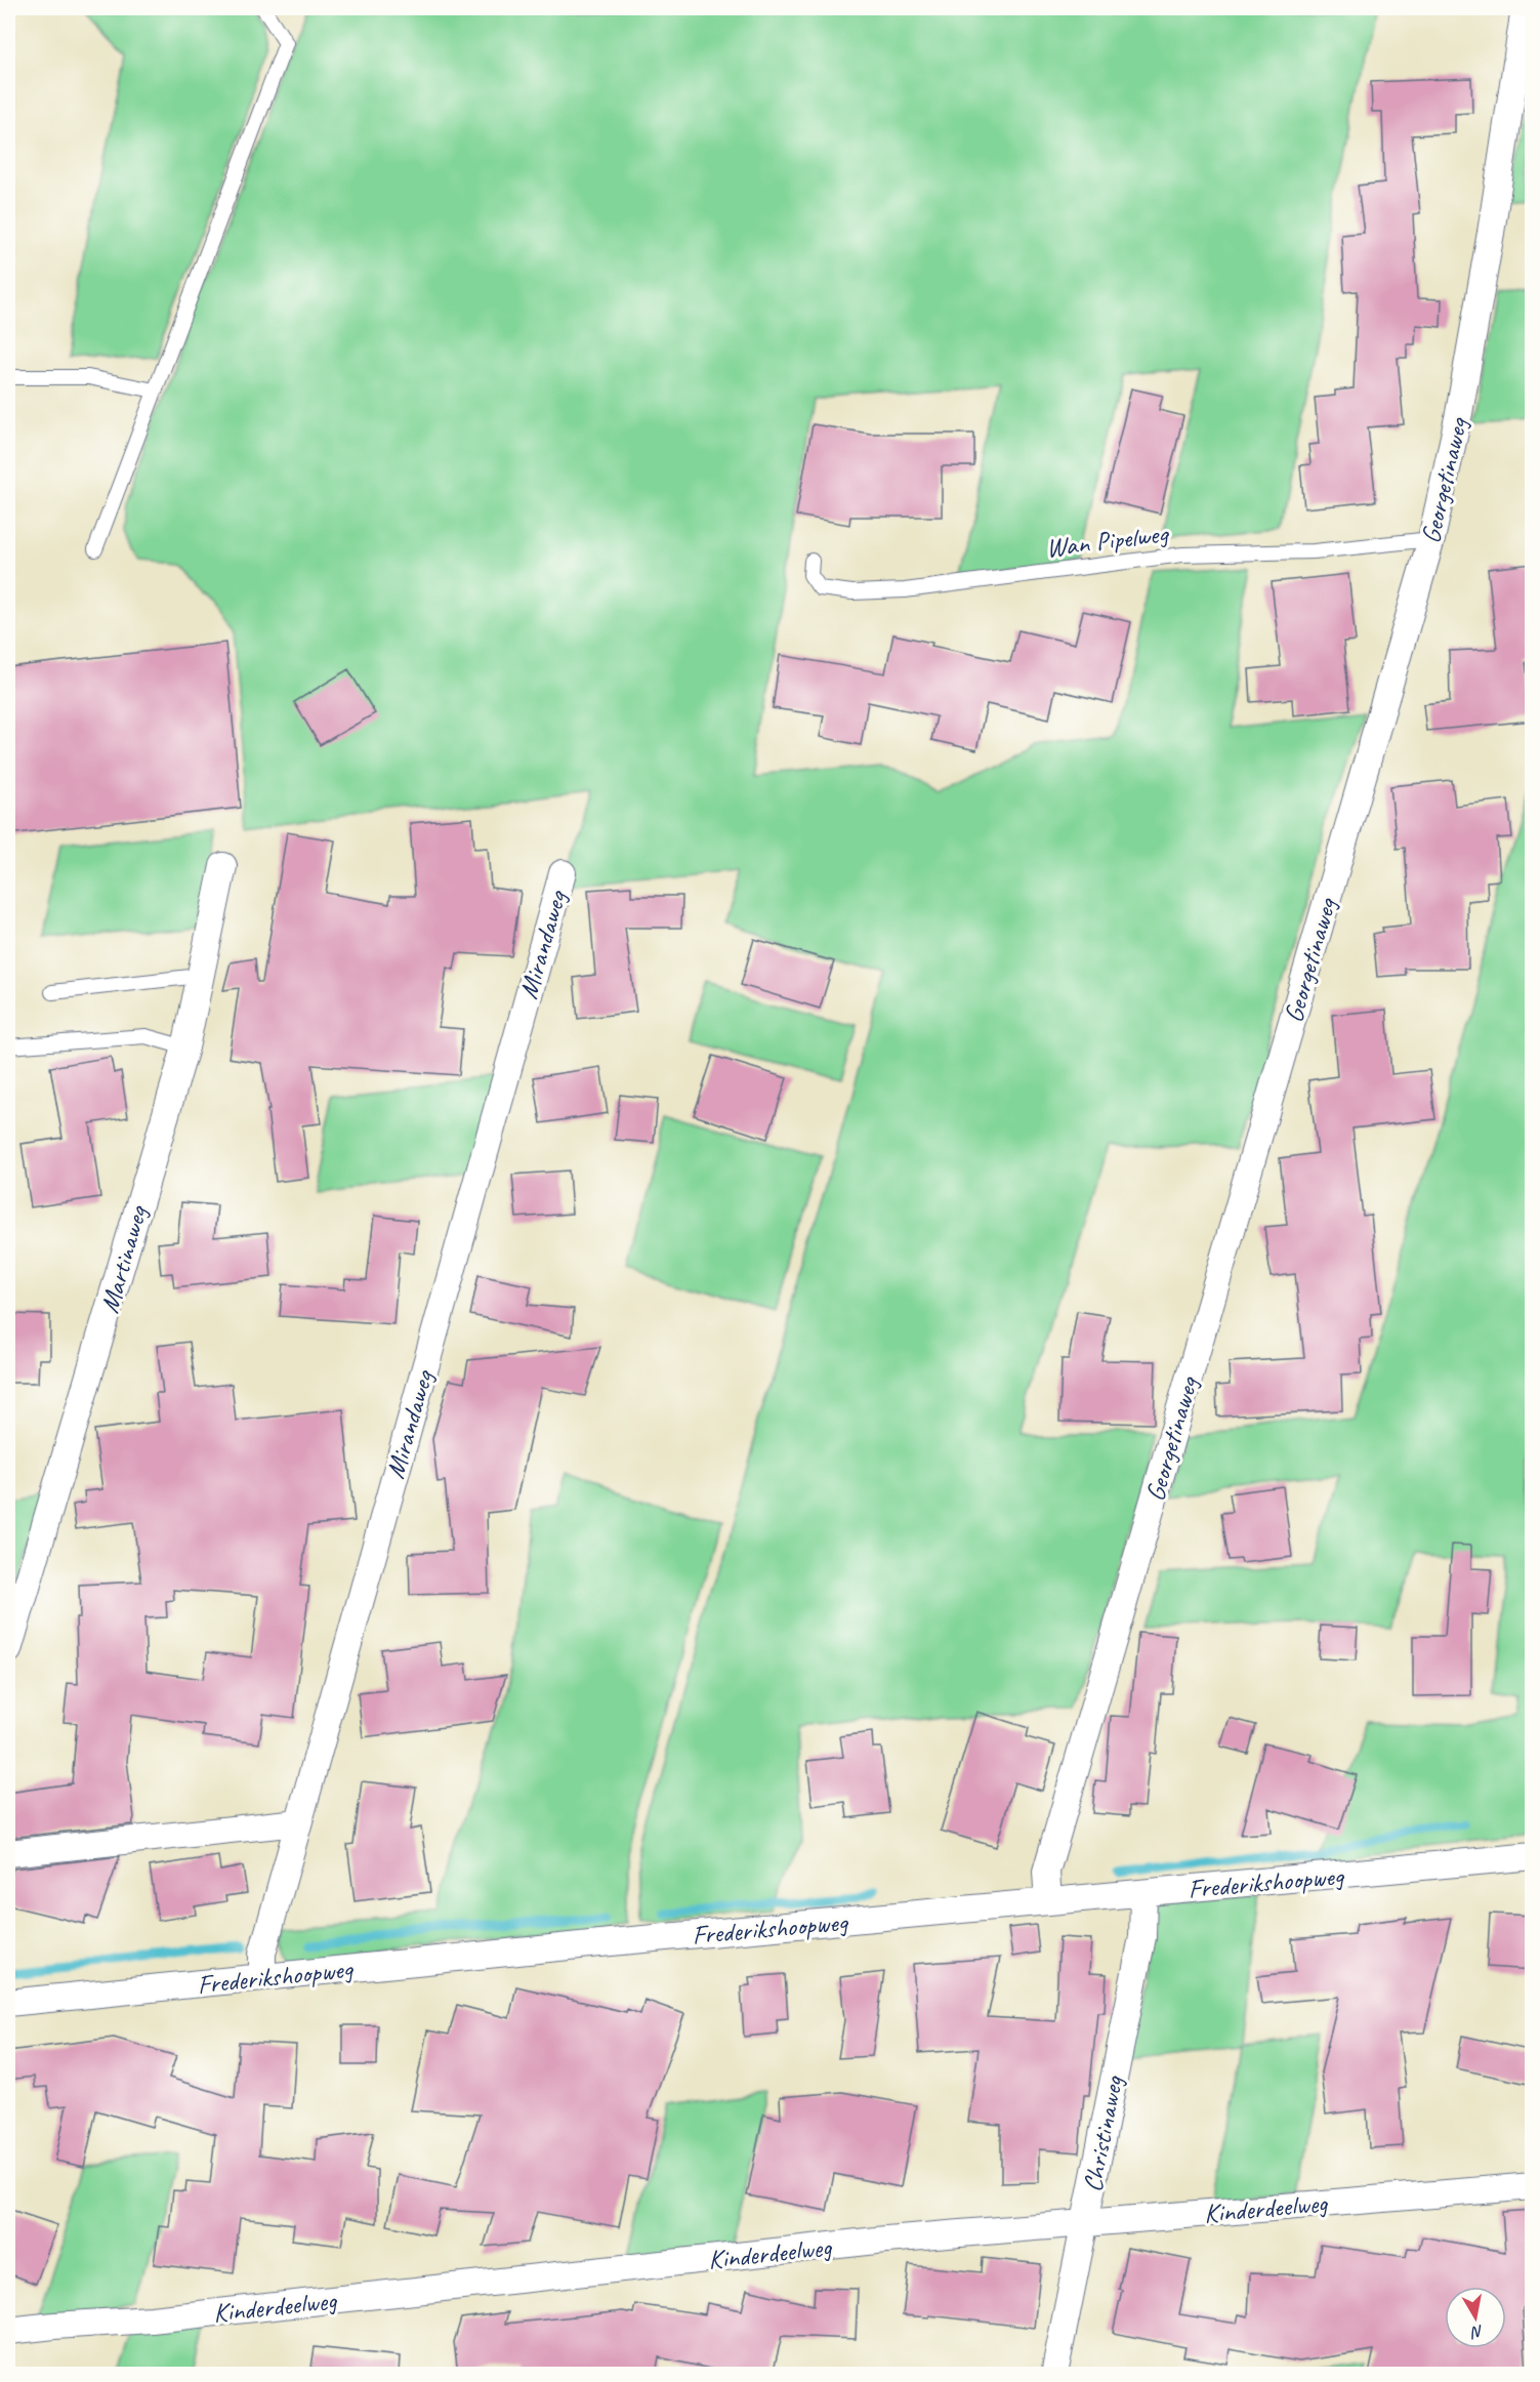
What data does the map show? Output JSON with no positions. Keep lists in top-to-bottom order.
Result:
{
  "streets": {
    "street": [
      "Georgetinaweg",
      "Mirandaweg",
      "Martinaweg",
      "Frederikshoopweg",
      "Christinaweg",
      "Kinderdeelweg"
    ],
    "lane": ["Wan Pipelweg"]
  },
  "crossings": [
    ["Georgetinaweg", "Wan Pipelweg"],
    ["Georgetinaweg", "Frederikshoopweg"],
    ["Mirandaweg", "Frederikshoopweg"],
    ["Frederikshoopweg", "Christinaweg"],
    ["Christinaweg", "Kinderdeelweg"]
  ],
  "north": "bottom"
}
